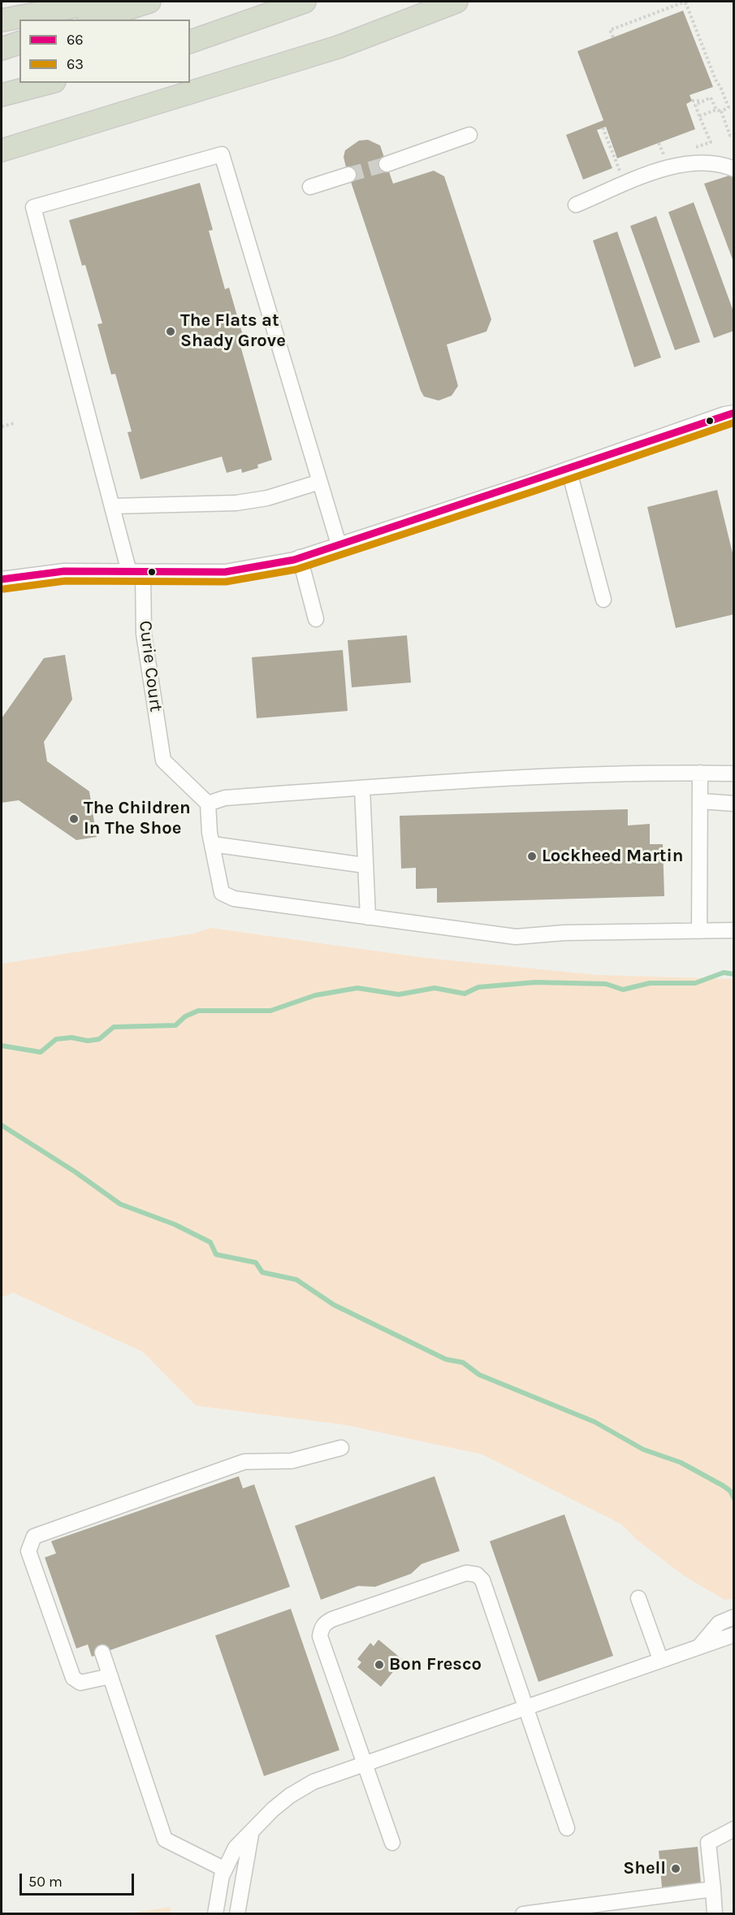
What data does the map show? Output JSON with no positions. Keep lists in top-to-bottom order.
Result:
{
  "streets": {
    "street": ["Curie Court"]
  },
  "places": [
    "The Flats at Shady Grove",
    "The Children In The Shoe",
    "Lockheed Martin",
    "Bon Fresco",
    "Shell"
  ],
  "lines": ["transit line 66", "transit line 63"],
  "legend": ["66", "63"],
  "scale_bar": "50 m"
}
